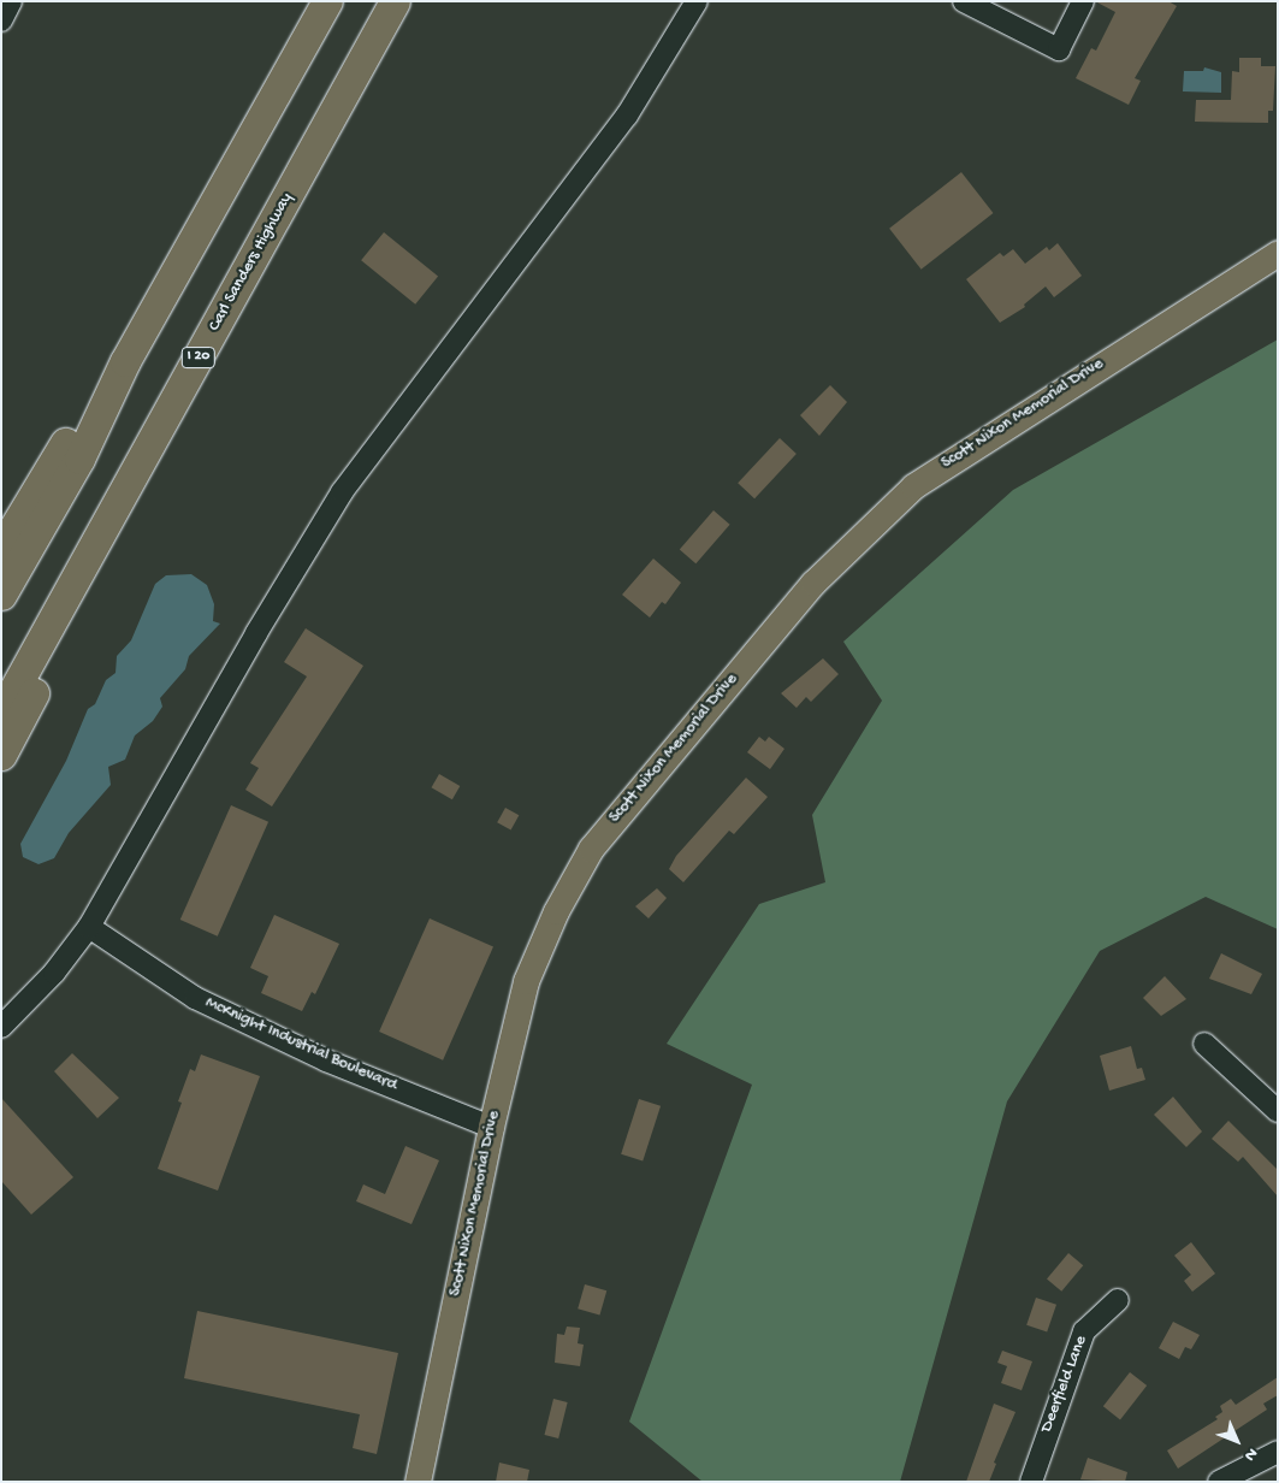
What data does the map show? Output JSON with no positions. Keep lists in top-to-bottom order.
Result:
{
  "streets": {
    "highway": ["Carl Sanders Highway", "I 20"],
    "main road": ["Scott Nixon Memorial Drive"],
    "street": ["McKnight Industrial Boulevard", "Deerfield Lane"]
  },
  "crossings": [
    ["Scott Nixon Memorial Drive", "McKnight Industrial Boulevard"]
  ],
  "north": "bottom right"
}
